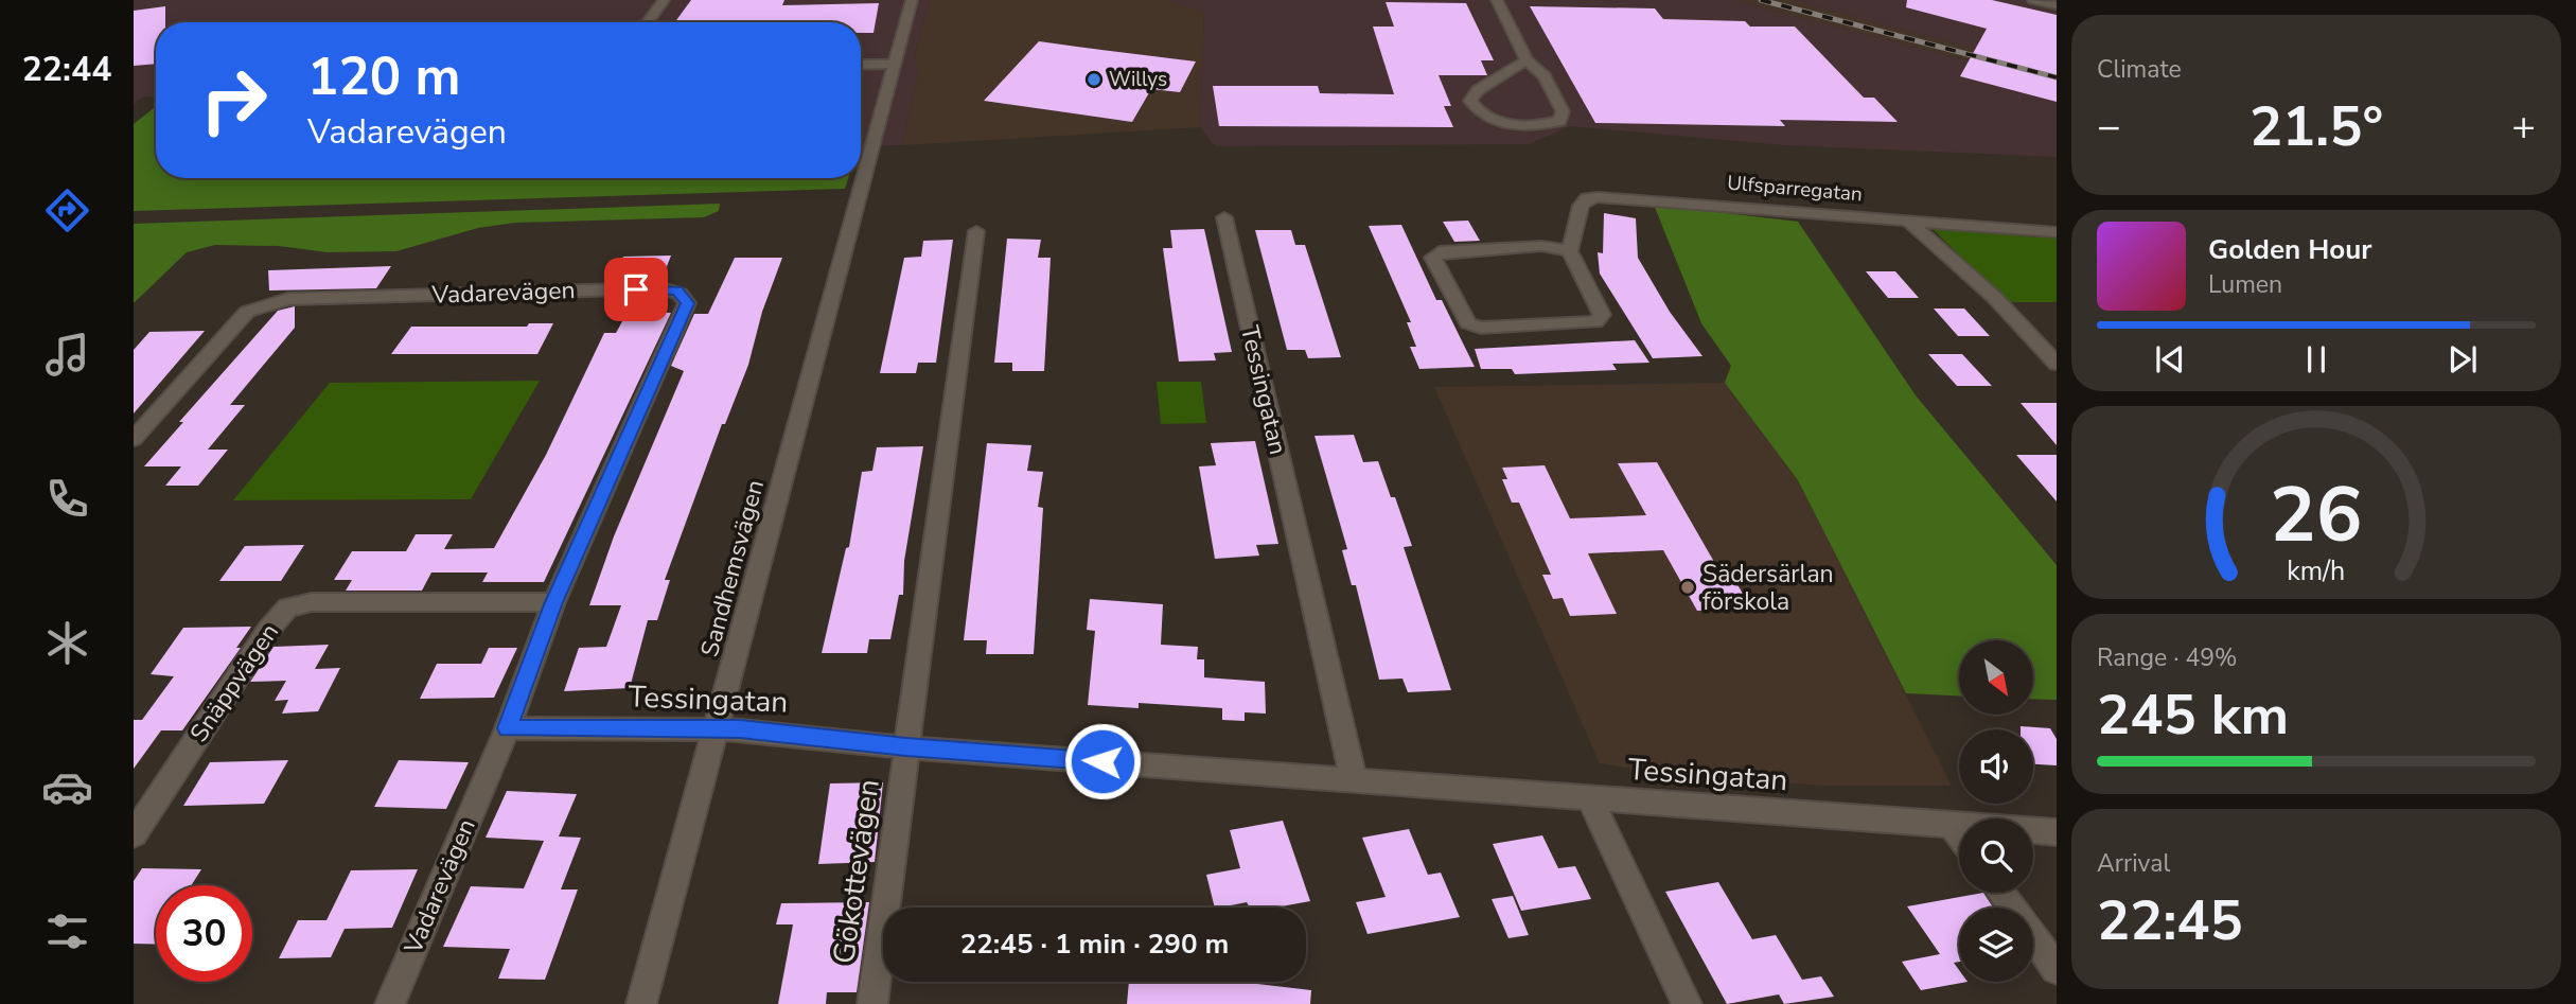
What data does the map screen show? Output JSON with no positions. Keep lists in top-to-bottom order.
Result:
{
  "streets": {
    "street": [
      "Ulfsparregatan",
      "Vadarevägen",
      "Tessingatan",
      "Sandhemsvägen",
      "Snäppvägen",
      "Gökottevägen"
    ]
  },
  "crossings": [
    ["Vadarevägen", "Tessingatan"],
    ["Vadarevägen", "Snäppvägen"],
    ["Tessingatan", "Sandhemsvägen"],
    ["Tessingatan", "Gökottevägen"]
  ],
  "places": ["Willys", "Sädersärlan förskola"],
  "north": "bottom right",
  "page": {
    "tabs": "22:44",
    "tile": [
      "Climate",
      ["Range · 49%", "245 km"],
      ["Arrival", "22:45"]
    ],
    "turn": ["120 m", "Vadarevägen"],
    "heat": ["−", "21.5°", "+"],
    "song": ["Golden Hour", "Lumen"],
    "limit": "30",
    "trip": "22:45 · 1 min · 290 m",
    "gauge": ["26", "km/h"]
  }
}
